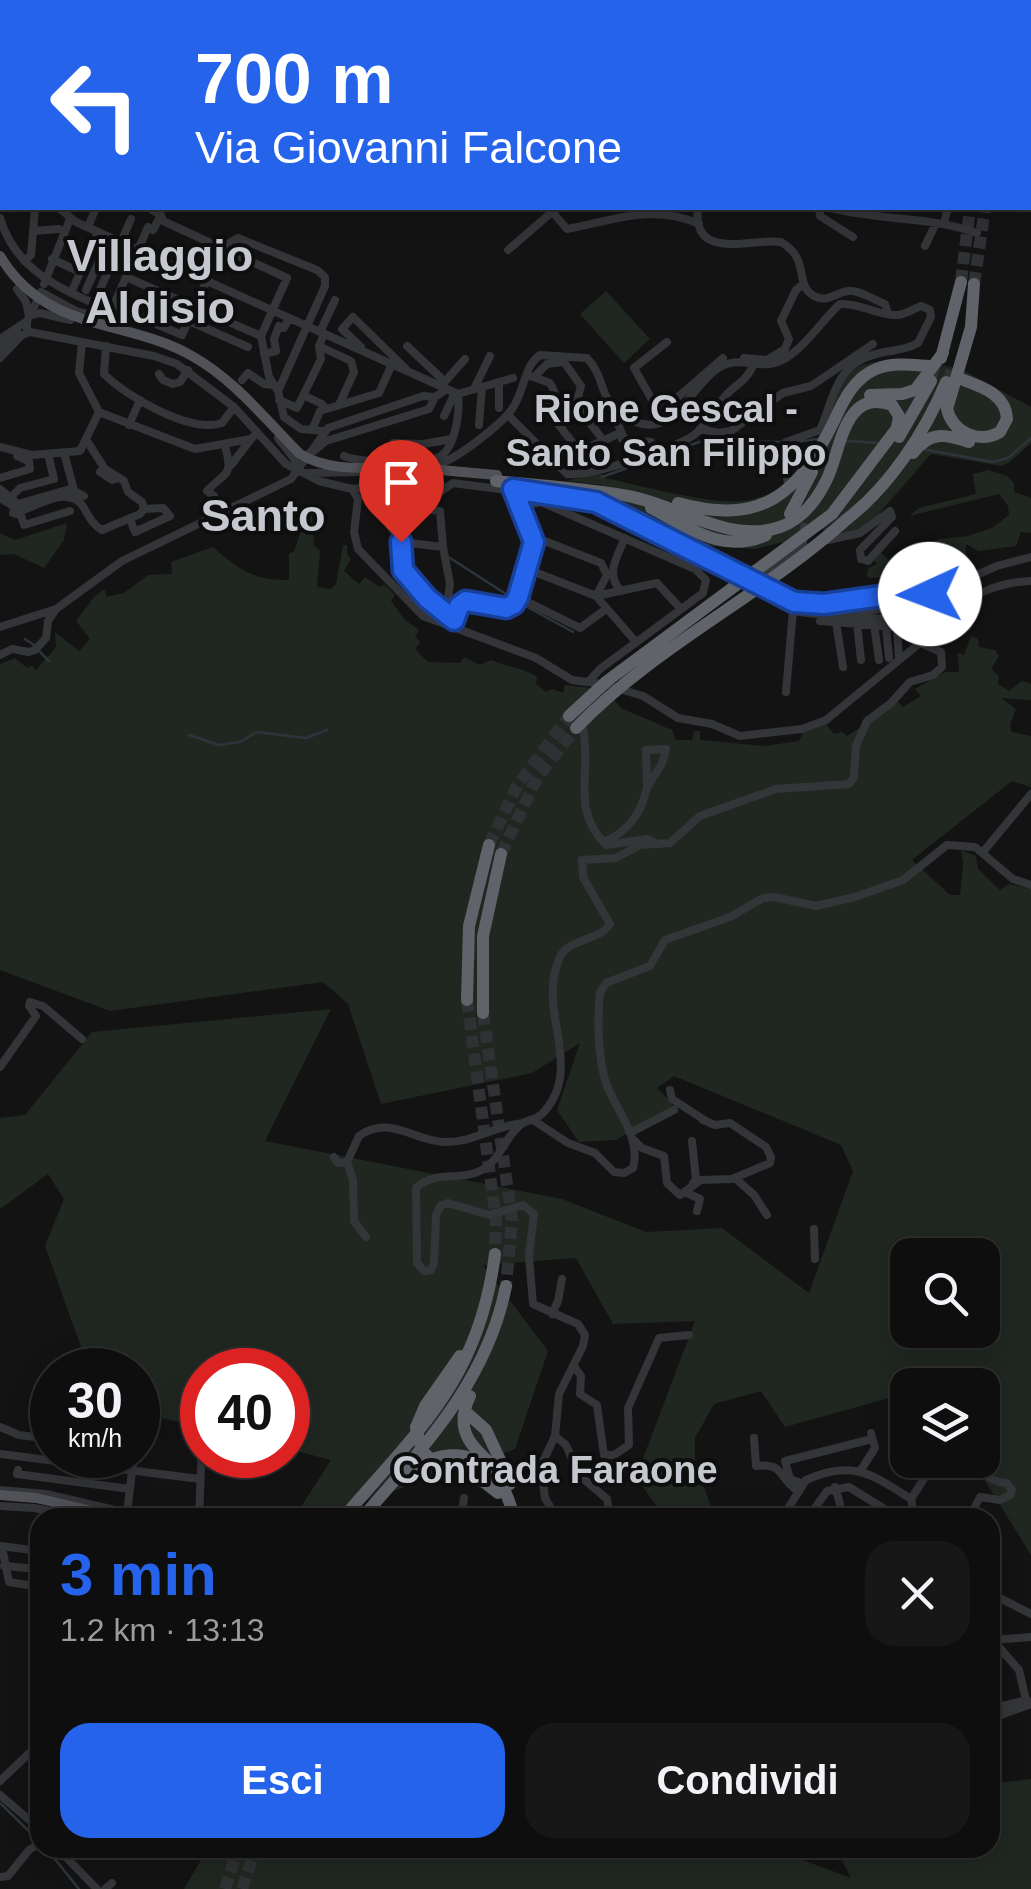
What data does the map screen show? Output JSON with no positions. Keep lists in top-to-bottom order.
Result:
{
  "districts": [
    "Villaggio Aldisio",
    "Rione Gescal - Santo San Filippo",
    "Santo",
    "Contrada Faraone"
  ],
  "page": {
    "turn": ["700 m", "Via Giovanni Falcone"],
    "speed": "30 km/h",
    "limit": "40",
    "heading": ["3 min", "1.2 km · 13:13"],
    "buttons": ["Esci", "Condividi"]
  }
}
